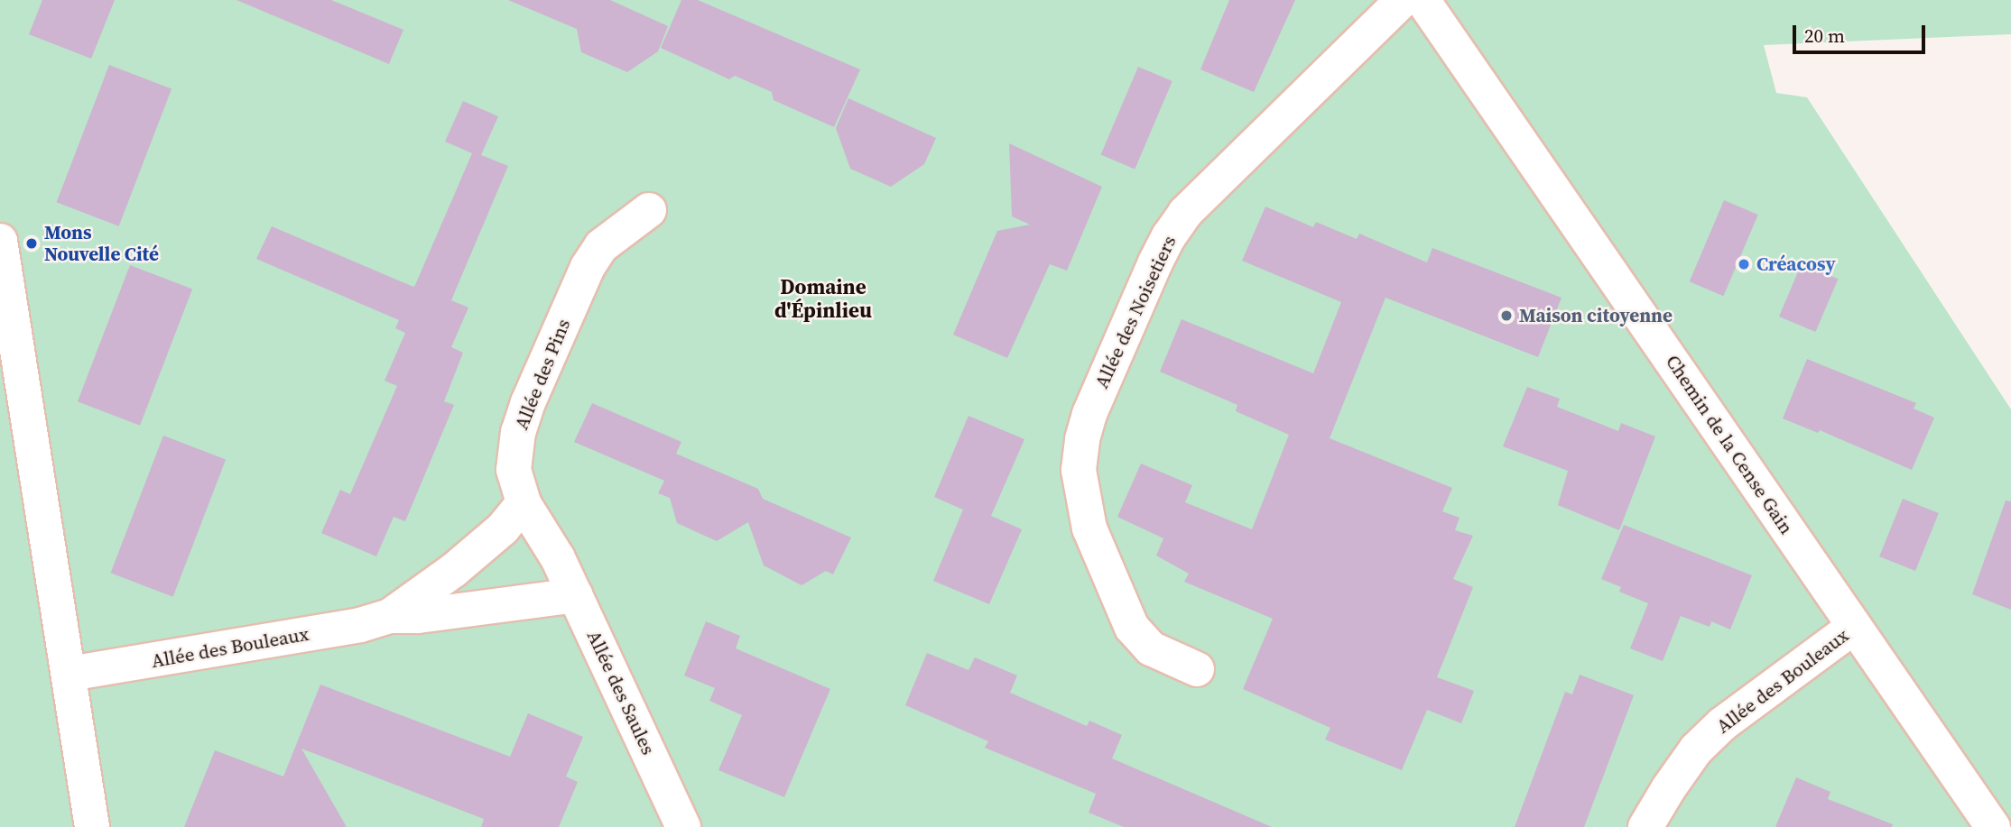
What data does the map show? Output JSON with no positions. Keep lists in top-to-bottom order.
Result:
{
  "streets": {
    "street": [
      "Allée des Noisetiers",
      "Allée des Pins",
      "Chemin de la Cense Gain",
      "Allée des Bouleaux",
      "Allée des Saules"
    ]
  },
  "crossings": [
    ["Allée des Pins", "Allée des Bouleaux"],
    ["Allée des Pins", "Allée des Saules"],
    ["Chemin de la Cense Gain", "Allée des Bouleaux"],
    ["Allée des Bouleaux", "Allée des Saules"]
  ],
  "districts": ["Domaine d'Épinlieu"],
  "places": ["Mons Nouvelle Cité", "Créacosy", "Maison citoyenne"],
  "scale_bar": "20 m"
}
